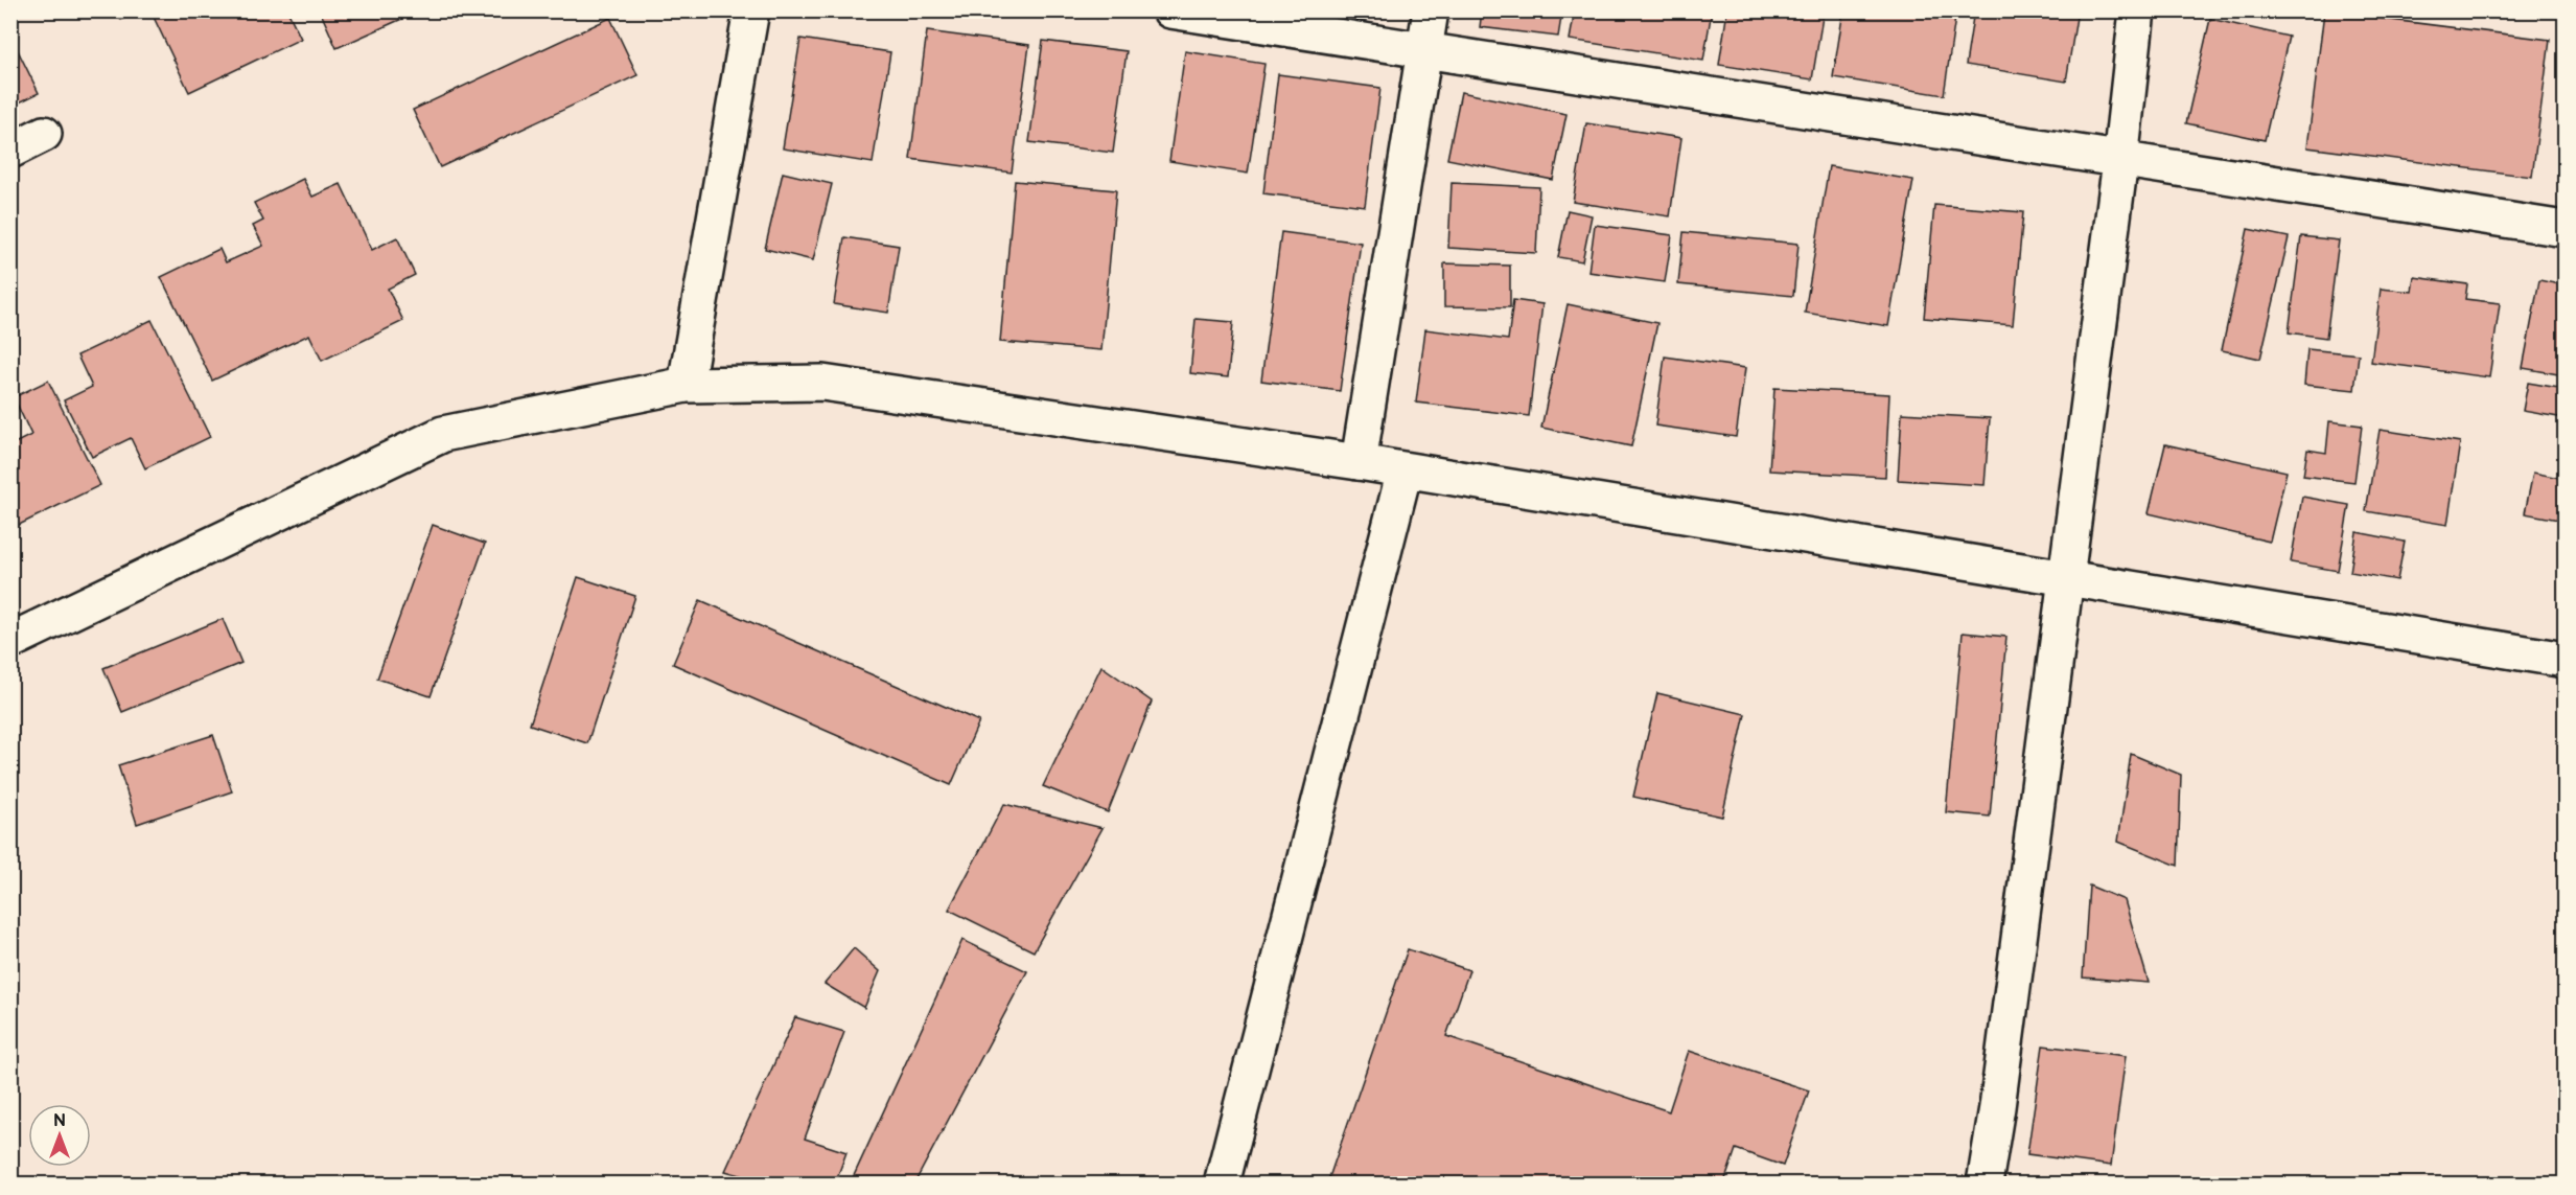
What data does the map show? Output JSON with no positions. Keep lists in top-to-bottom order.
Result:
{
  "north": "top"
}
